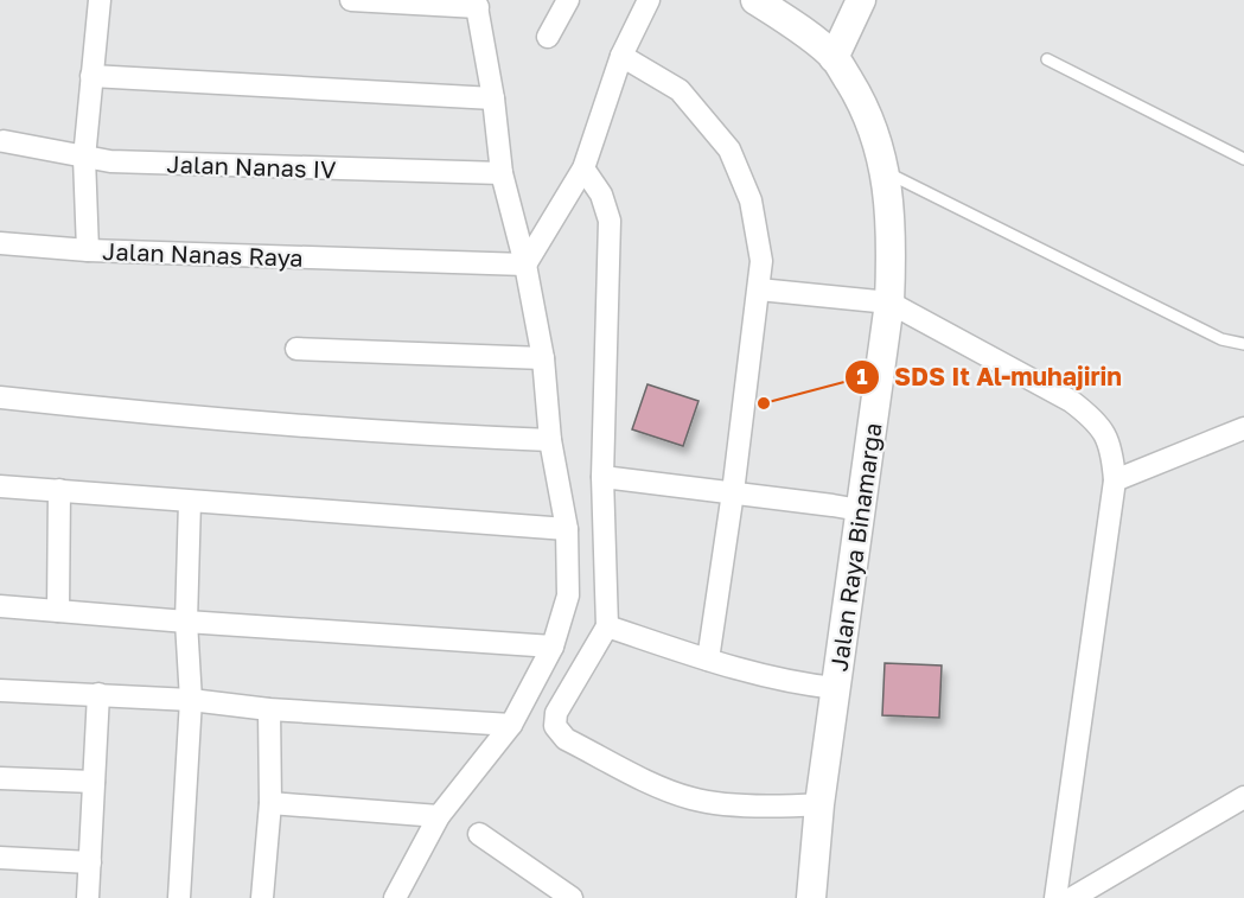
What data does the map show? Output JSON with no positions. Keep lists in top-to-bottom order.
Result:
{
  "streets": {
    "street": ["Jalan Nanas IV", "Jalan Nanas Raya", "Jalan Raya Binamarga"]
  },
  "crossings": [
    ["Jalan Nanas IV", "Jalan Nanas Raya"]
  ],
  "places": ["SDS It Al-muhajirin"]
}
